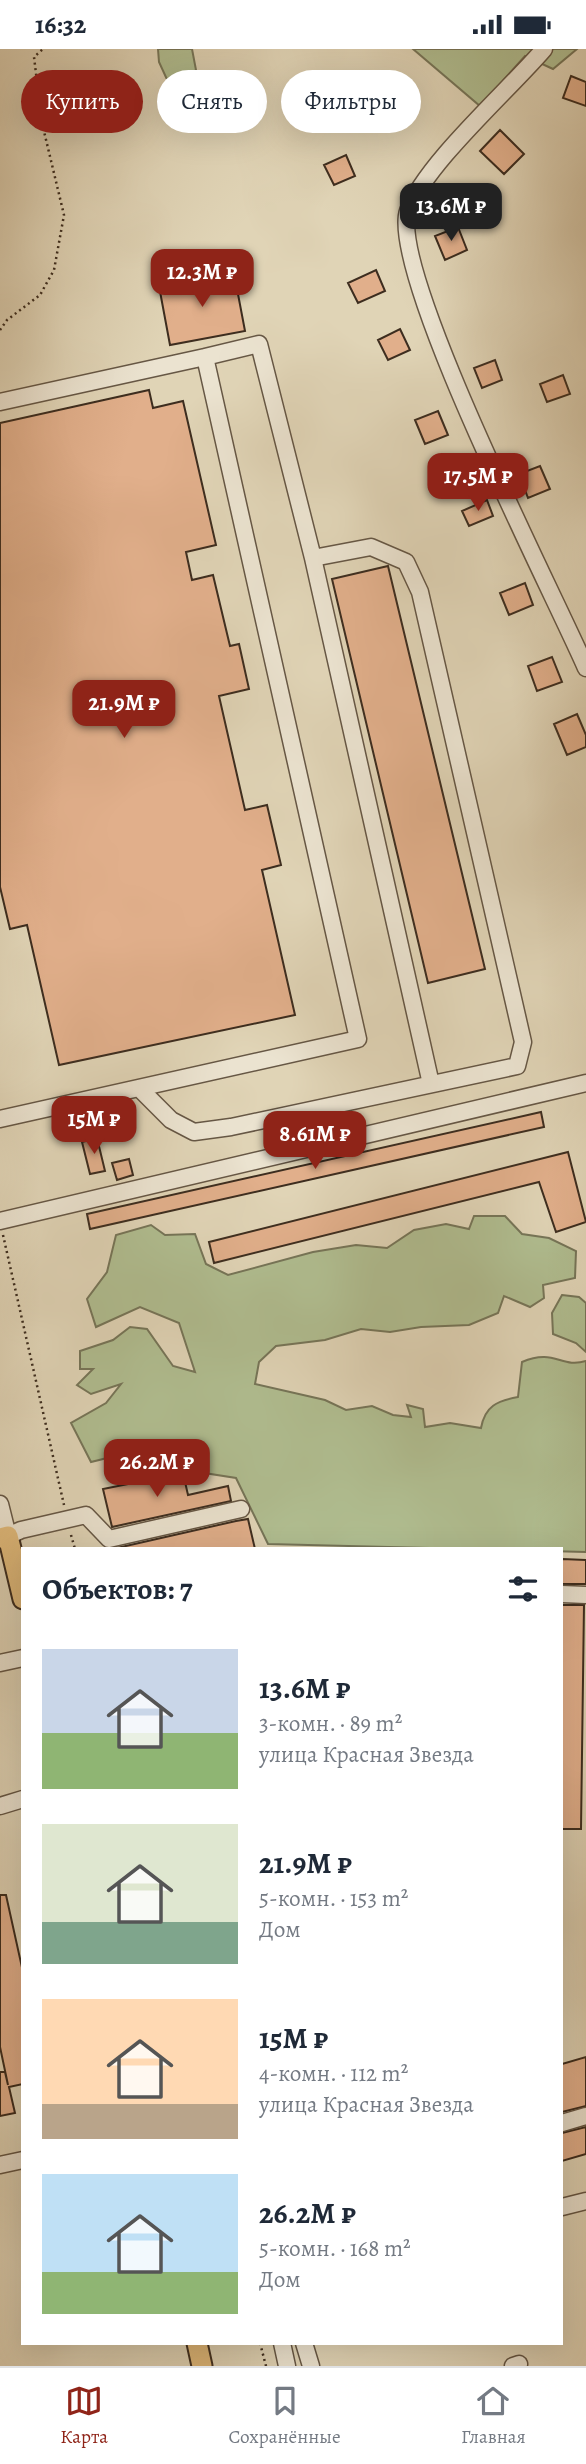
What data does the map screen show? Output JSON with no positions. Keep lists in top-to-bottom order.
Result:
{
  "page": {
    "status": "16:32",
    "chip": ["Купить", "Снять", "Фильтры"],
    "price": [
      "13.6M ₽",
      "12.3M ₽",
      "17.5M ₽",
      "21.9M ₽",
      "15M ₽",
      "8.61M ₽",
      "26.2M ₽"
    ],
    "heading": "Объектов: 7",
    "list": [
      {
        "name": "13.6M ₽",
        "note": "3-комн. · 89 m² · улица Красная Звезда"
      },
      {
        "name": "21.9M ₽",
        "note": "5-комн. · 153 m² · Дом"
      },
      {
        "name": "15M ₽",
        "note": "4-комн. · 112 m² · улица Красная Звезда"
      },
      {
        "name": "26.2M ₽",
        "note": "5-комн. · 168 m² · Дом"
      }
    ],
    "tabs": ["Карта", "Сохранённые", "Главная"]
  }
}
